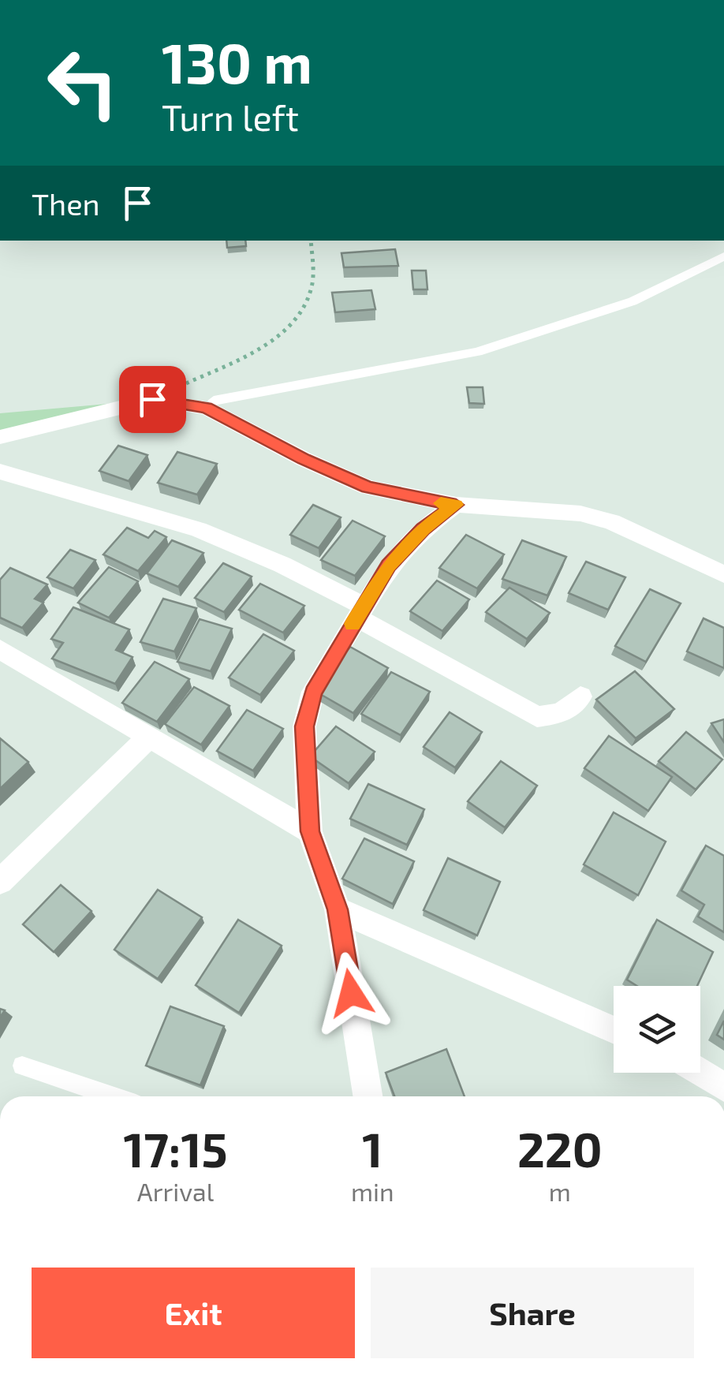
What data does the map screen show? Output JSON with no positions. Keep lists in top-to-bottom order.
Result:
{
  "page": {
    "turn": ["130 m", "Turn left"],
    "then": "Then",
    "eta": [
      "17:15",
      "Arrival",
      "1",
      "min",
      "220",
      "m"
    ],
    "buttons": ["Exit", "Share"]
  }
}
